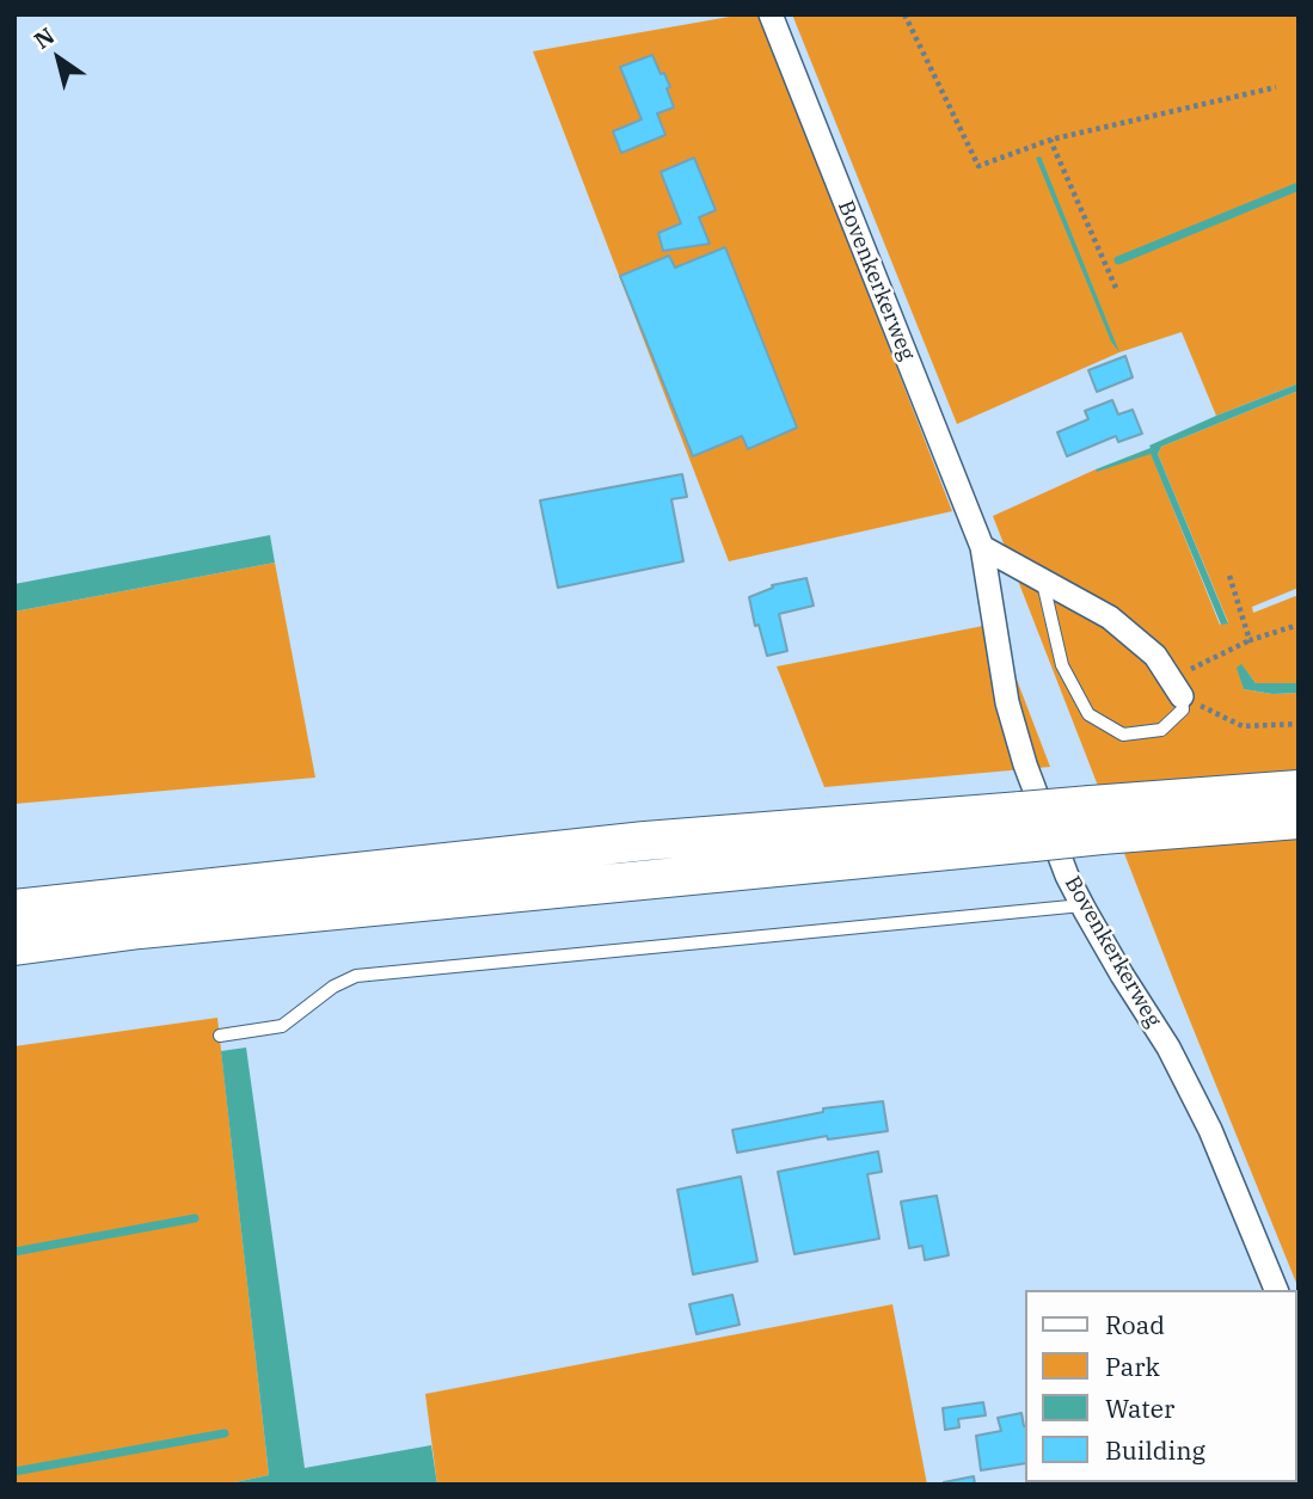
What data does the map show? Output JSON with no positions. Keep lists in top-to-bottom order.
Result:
{
  "streets": {
    "street": ["Bovenkerkerweg"]
  },
  "legend": [
    "Road",
    "Park",
    "Water",
    "Building"
  ],
  "north": "top left"
}
